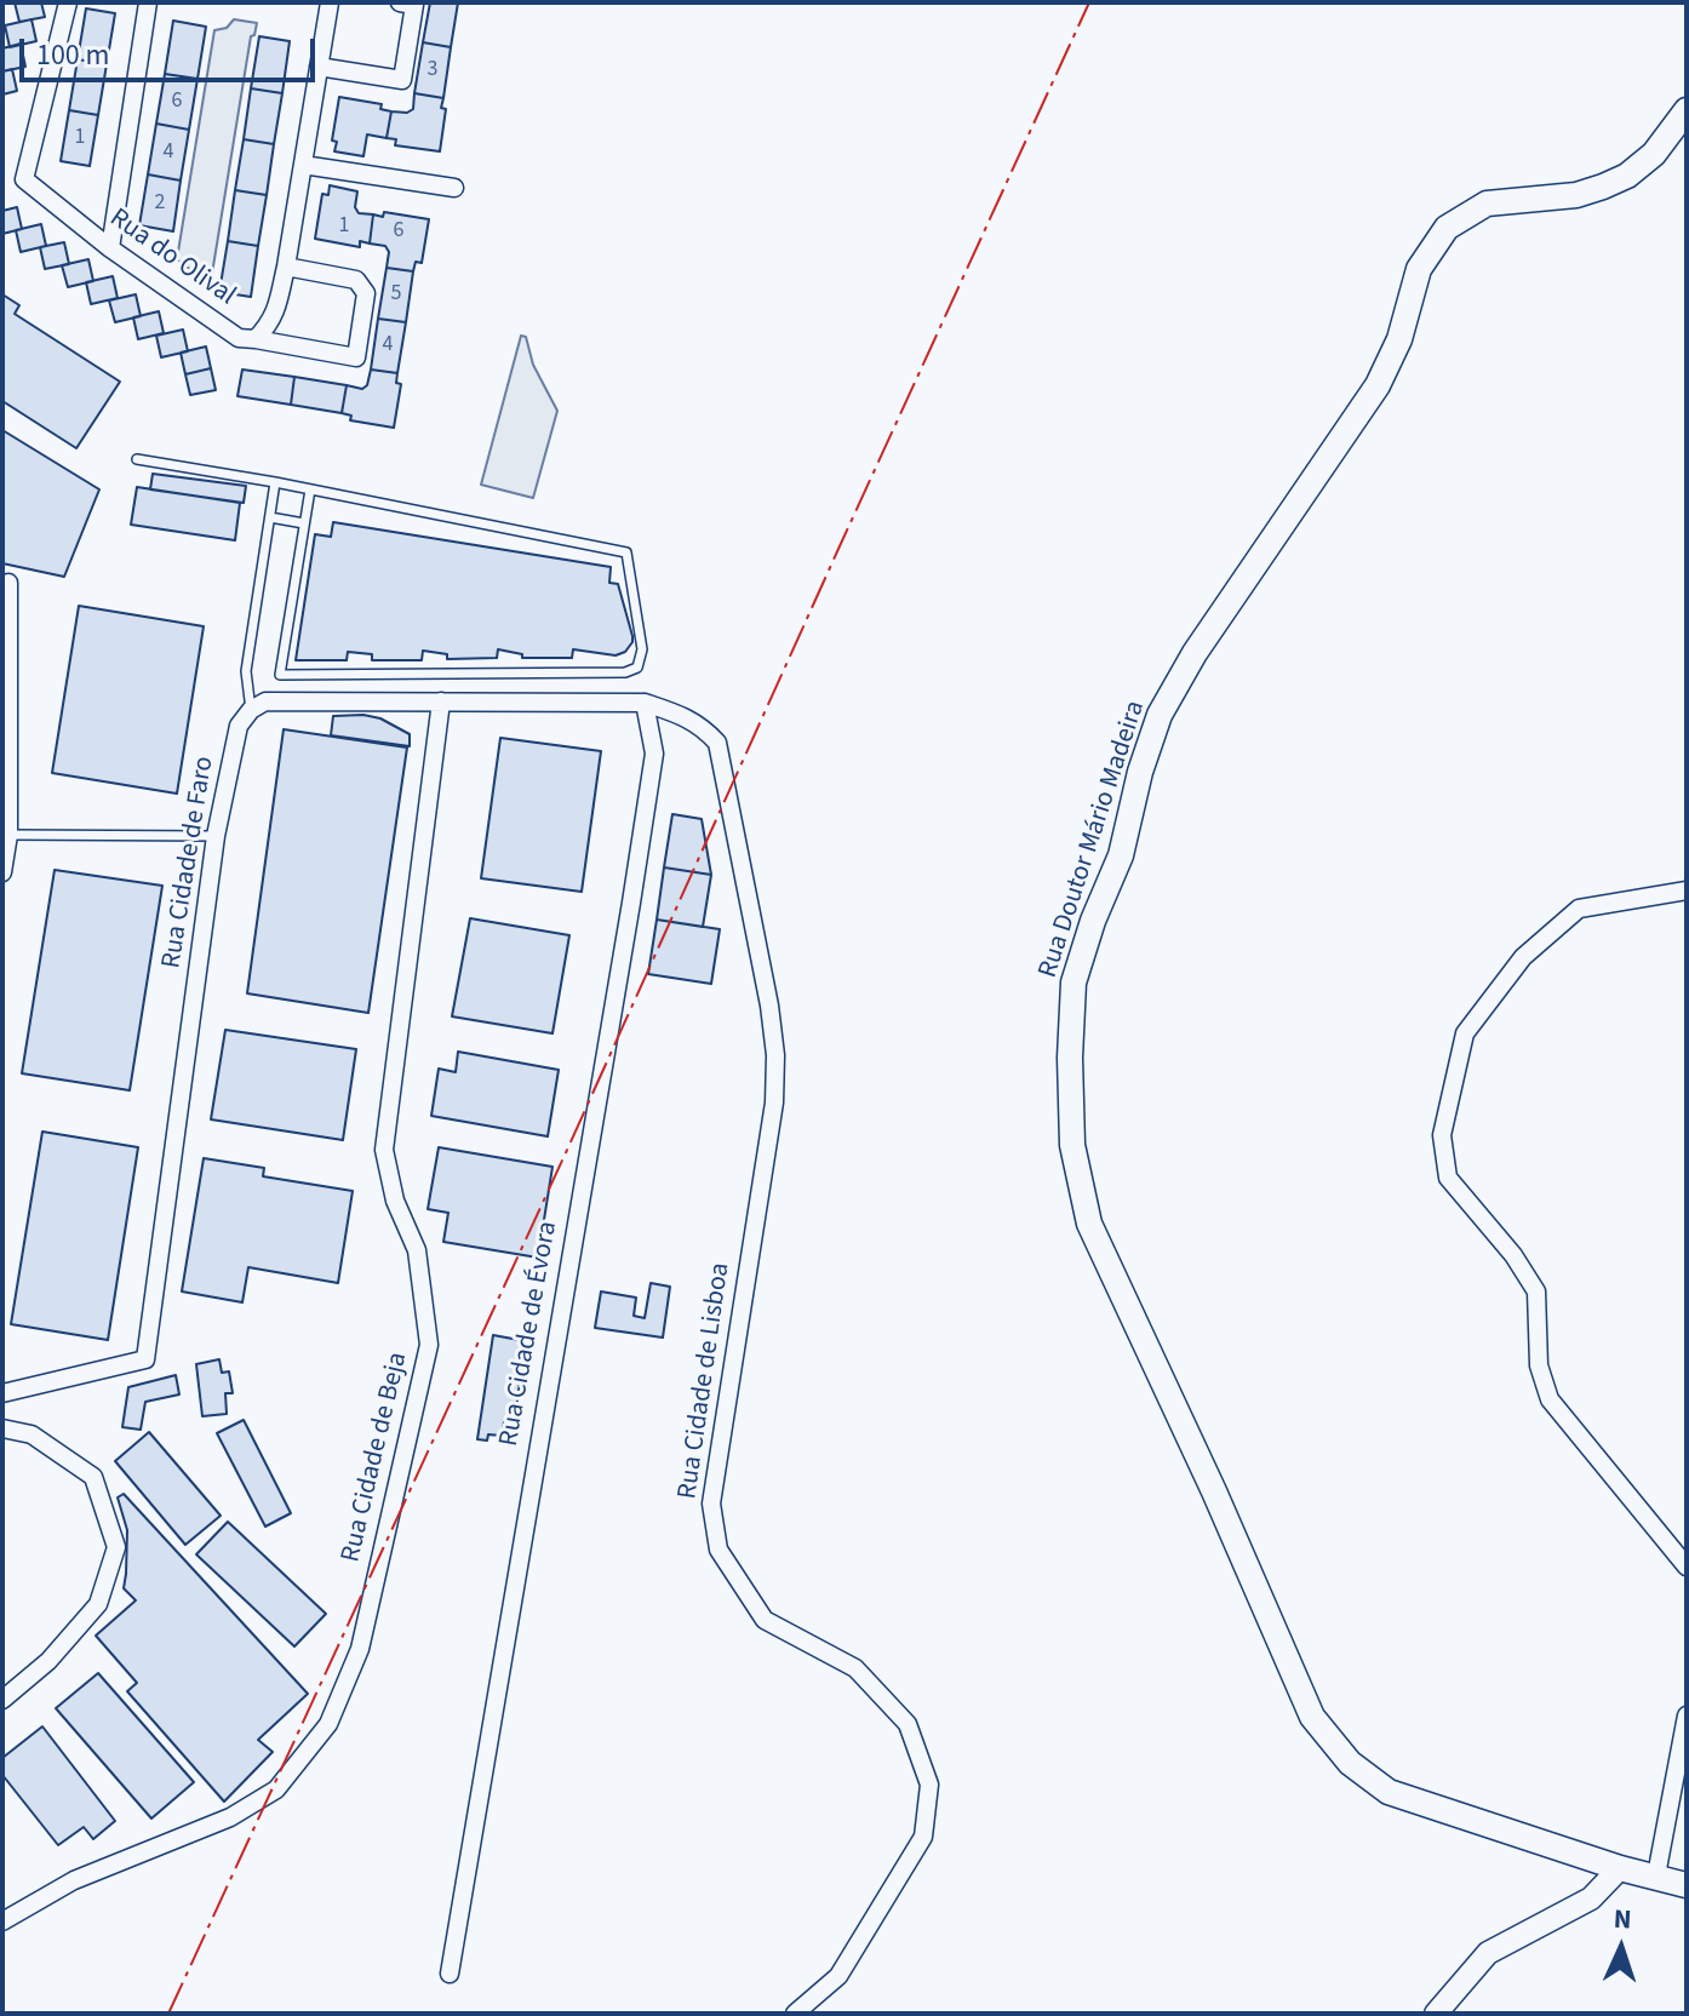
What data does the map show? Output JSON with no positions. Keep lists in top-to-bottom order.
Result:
{
  "streets": {
    "main road": ["Rua Doutor Mário Madeira"],
    "street": [
      "Rua do Olival",
      "Rua Cidade de Faro",
      "Rua Cidade de Évora",
      "Rua Cidade de Lisboa",
      "Rua Cidade de Beja"
    ]
  },
  "crossings": [
    ["Rua Cidade de Évora", "Rua Cidade de Lisboa"]
  ],
  "house_numbers": [
    "3",
    "6",
    "1",
    "4",
    "2",
    "1",
    "6",
    "5",
    "4"
  ],
  "scale_bar": "100 m",
  "north": "top"
}
